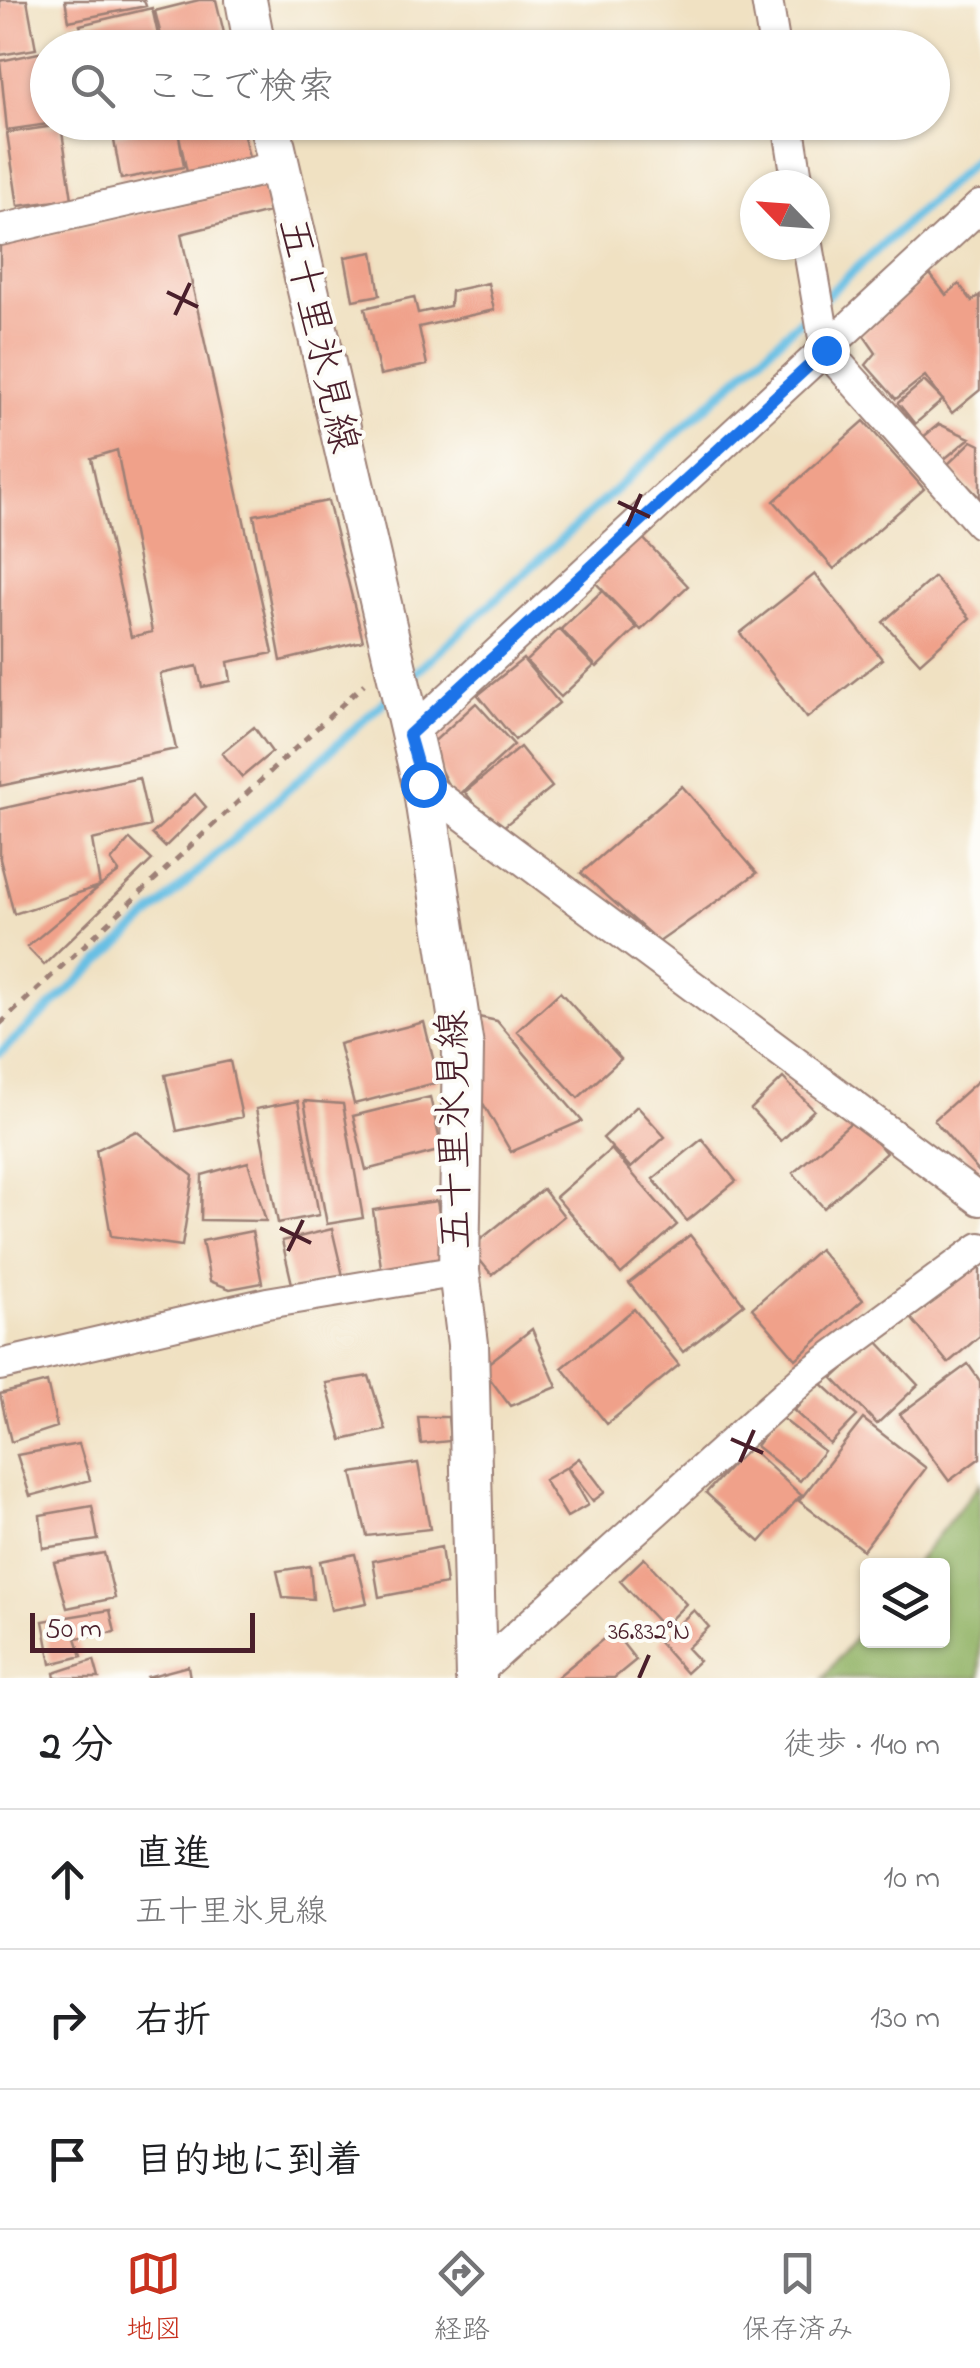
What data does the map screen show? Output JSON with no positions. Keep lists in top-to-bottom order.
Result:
{
  "streets": {
    "main road": ["五十里氷見線"]
  },
  "scale_bar": "50 m",
  "north": "top left",
  "page": {
    "search": "ここで検索",
    "scale": "50 m",
    "heading": ["2 分", "徒歩 · 140 m"],
    "list": [
      ["直進", "五十里氷見線", "10 m"],
      ["右折", "130 m"],
      "目的地に到着"
    ],
    "nav": ["地図", "経路", "保存済み"]
  },
  "coordinates": ["36.832°N"]
}
